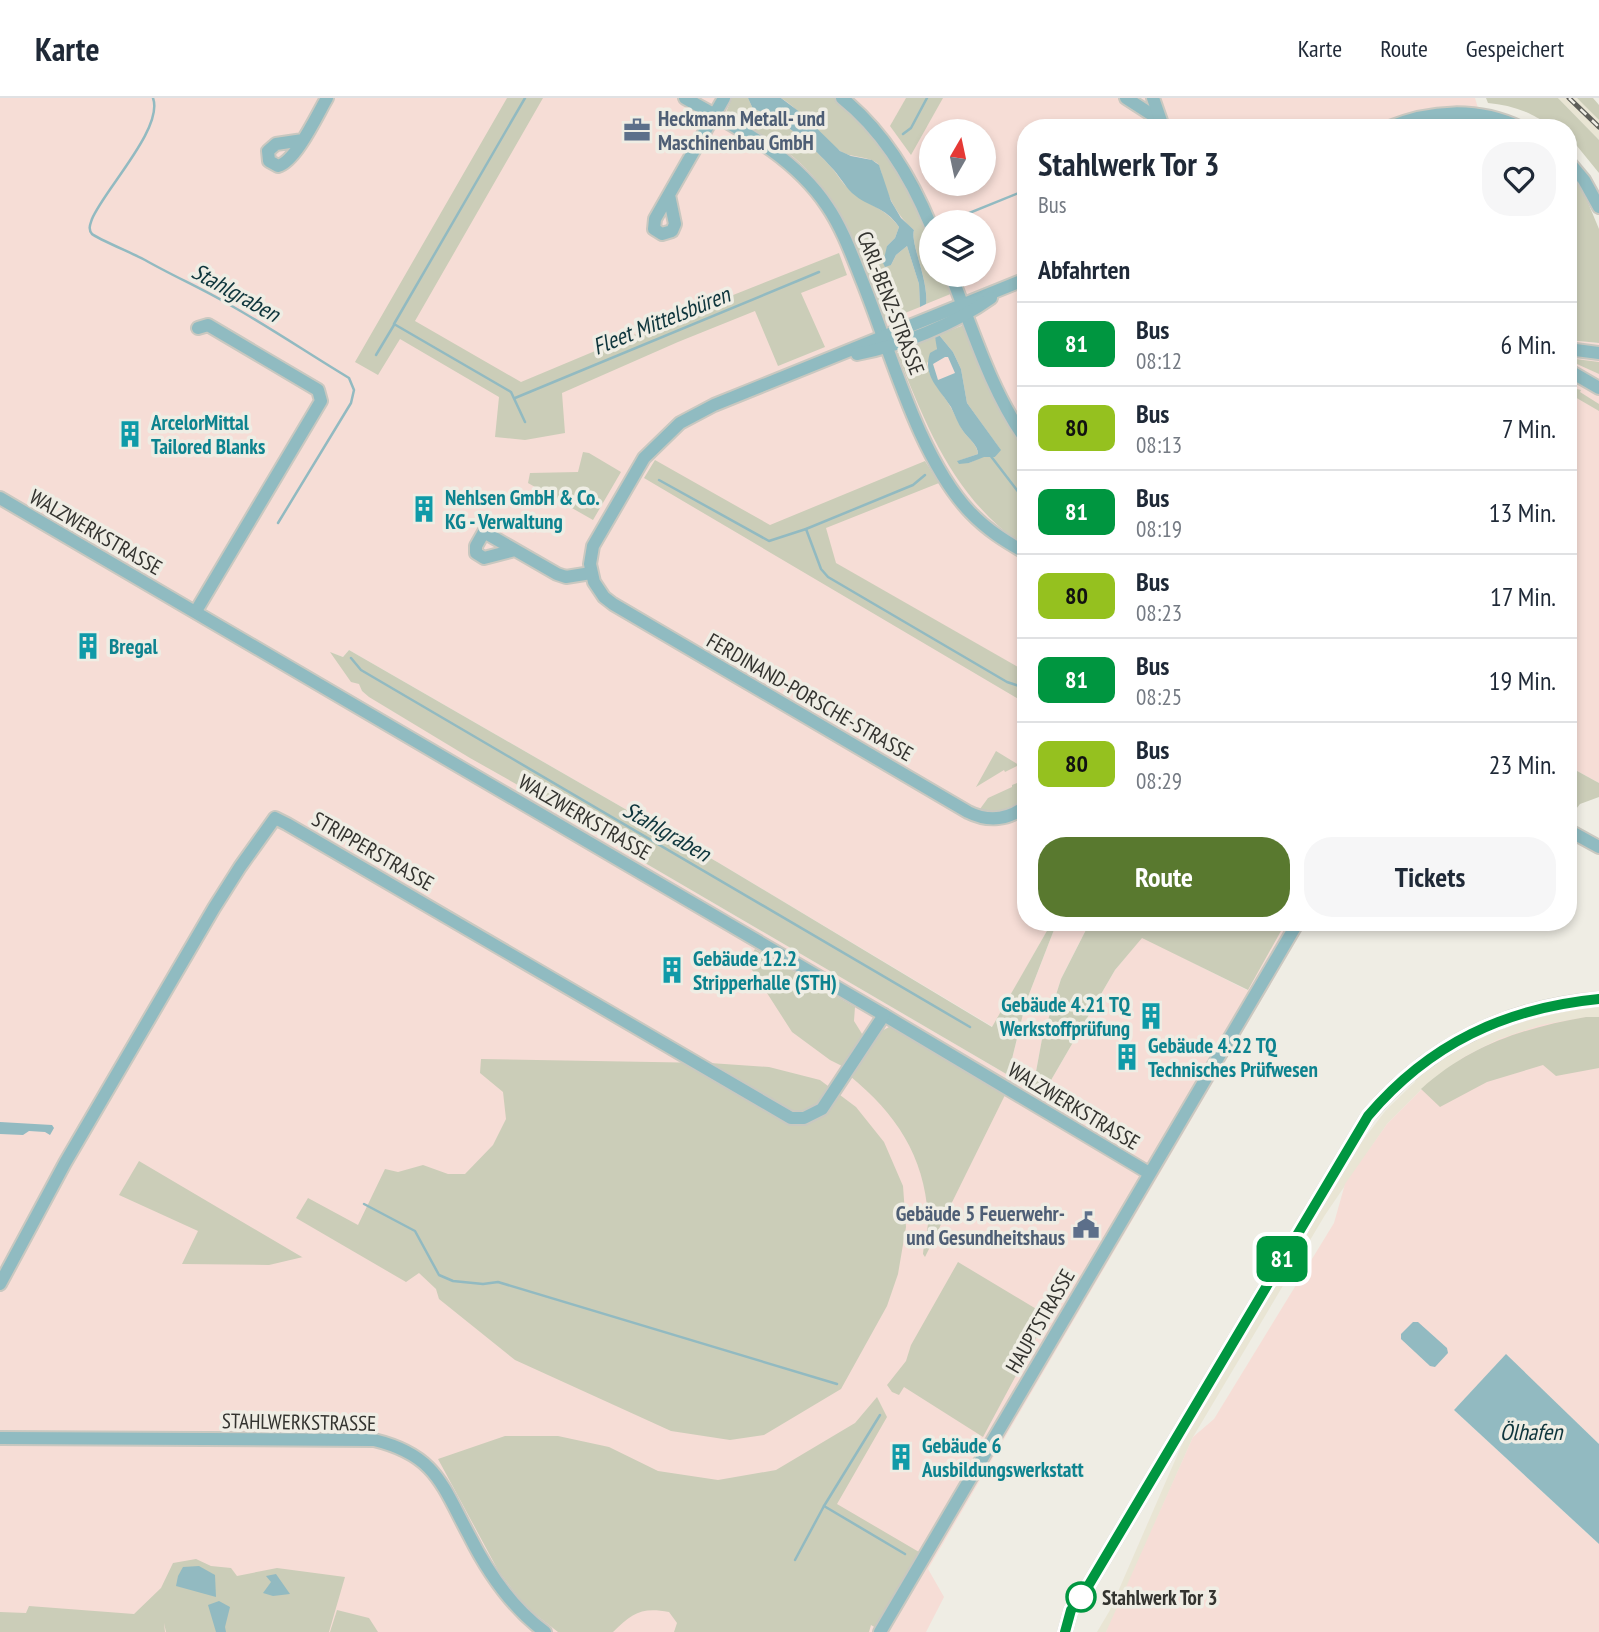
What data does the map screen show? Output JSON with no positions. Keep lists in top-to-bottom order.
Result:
{
  "streets": {
    "street": [
      "CARL-BENZ-STRASSE",
      "WALZWERKSTRASSE",
      "FERDINAND-PORSCHE-STRASSE",
      "STRIPPERSTRASSE",
      "HAUPTSTRASSE",
      "STAHLWERKSTRASSE"
    ]
  },
  "crossings": [
    ["WALZWERKSTRASSE", "STRIPPERSTRASSE"],
    ["WALZWERKSTRASSE", "HAUPTSTRASSE"]
  ],
  "water": ["Stahlgraben", "Fleet Mittelsbüren", "Ölhafen"],
  "places": {
    "office": ["Heckmann Metall- und Maschinenbau GmbH"],
    "building": [
      "ArcelorMittal Tailored Blanks",
      "Nehlsen GmbH & Co. KG - Verwaltung",
      "Bregal",
      "Gebäude 12.2 Stripperhalle (STH)",
      "Gebäude 4.21 TQ Werkstoffprüfung",
      "Gebäude 4.22 TQ Technisches Prüfwesen",
      "Gebäude 6 Ausbildungswerkstatt"
    ],
    "public building": ["Gebäude 5 Feuerwehr- und Gesundheitshaus"],
    "other": ["Stahlwerk Tor 3"]
  },
  "lines": ["bus line 81"],
  "north": "top",
  "page": {
    "header": "Karte",
    "nav": ["Karte", "Route", "Gespeichert"],
    "on_map": "81",
    "heading": [
      ["Stahlwerk Tor 3", "Bus"],
      "Abfahrten"
    ],
    "list": [
      {
        "mark": "81",
        "name": "Bus",
        "note": "08:12",
        "value": "6 Min."
      },
      {
        "mark": "80",
        "name": "Bus",
        "note": "08:13",
        "value": "7 Min."
      },
      {
        "mark": "81",
        "name": "Bus",
        "note": "08:19",
        "value": "13 Min."
      },
      {
        "mark": "80",
        "name": "Bus",
        "note": "08:23",
        "value": "17 Min."
      },
      {
        "mark": "81",
        "name": "Bus",
        "note": "08:25",
        "value": "19 Min."
      },
      {
        "mark": "80",
        "name": "Bus",
        "note": "08:29",
        "value": "23 Min."
      }
    ],
    "buttons": ["Route", "Tickets"]
  }
}
